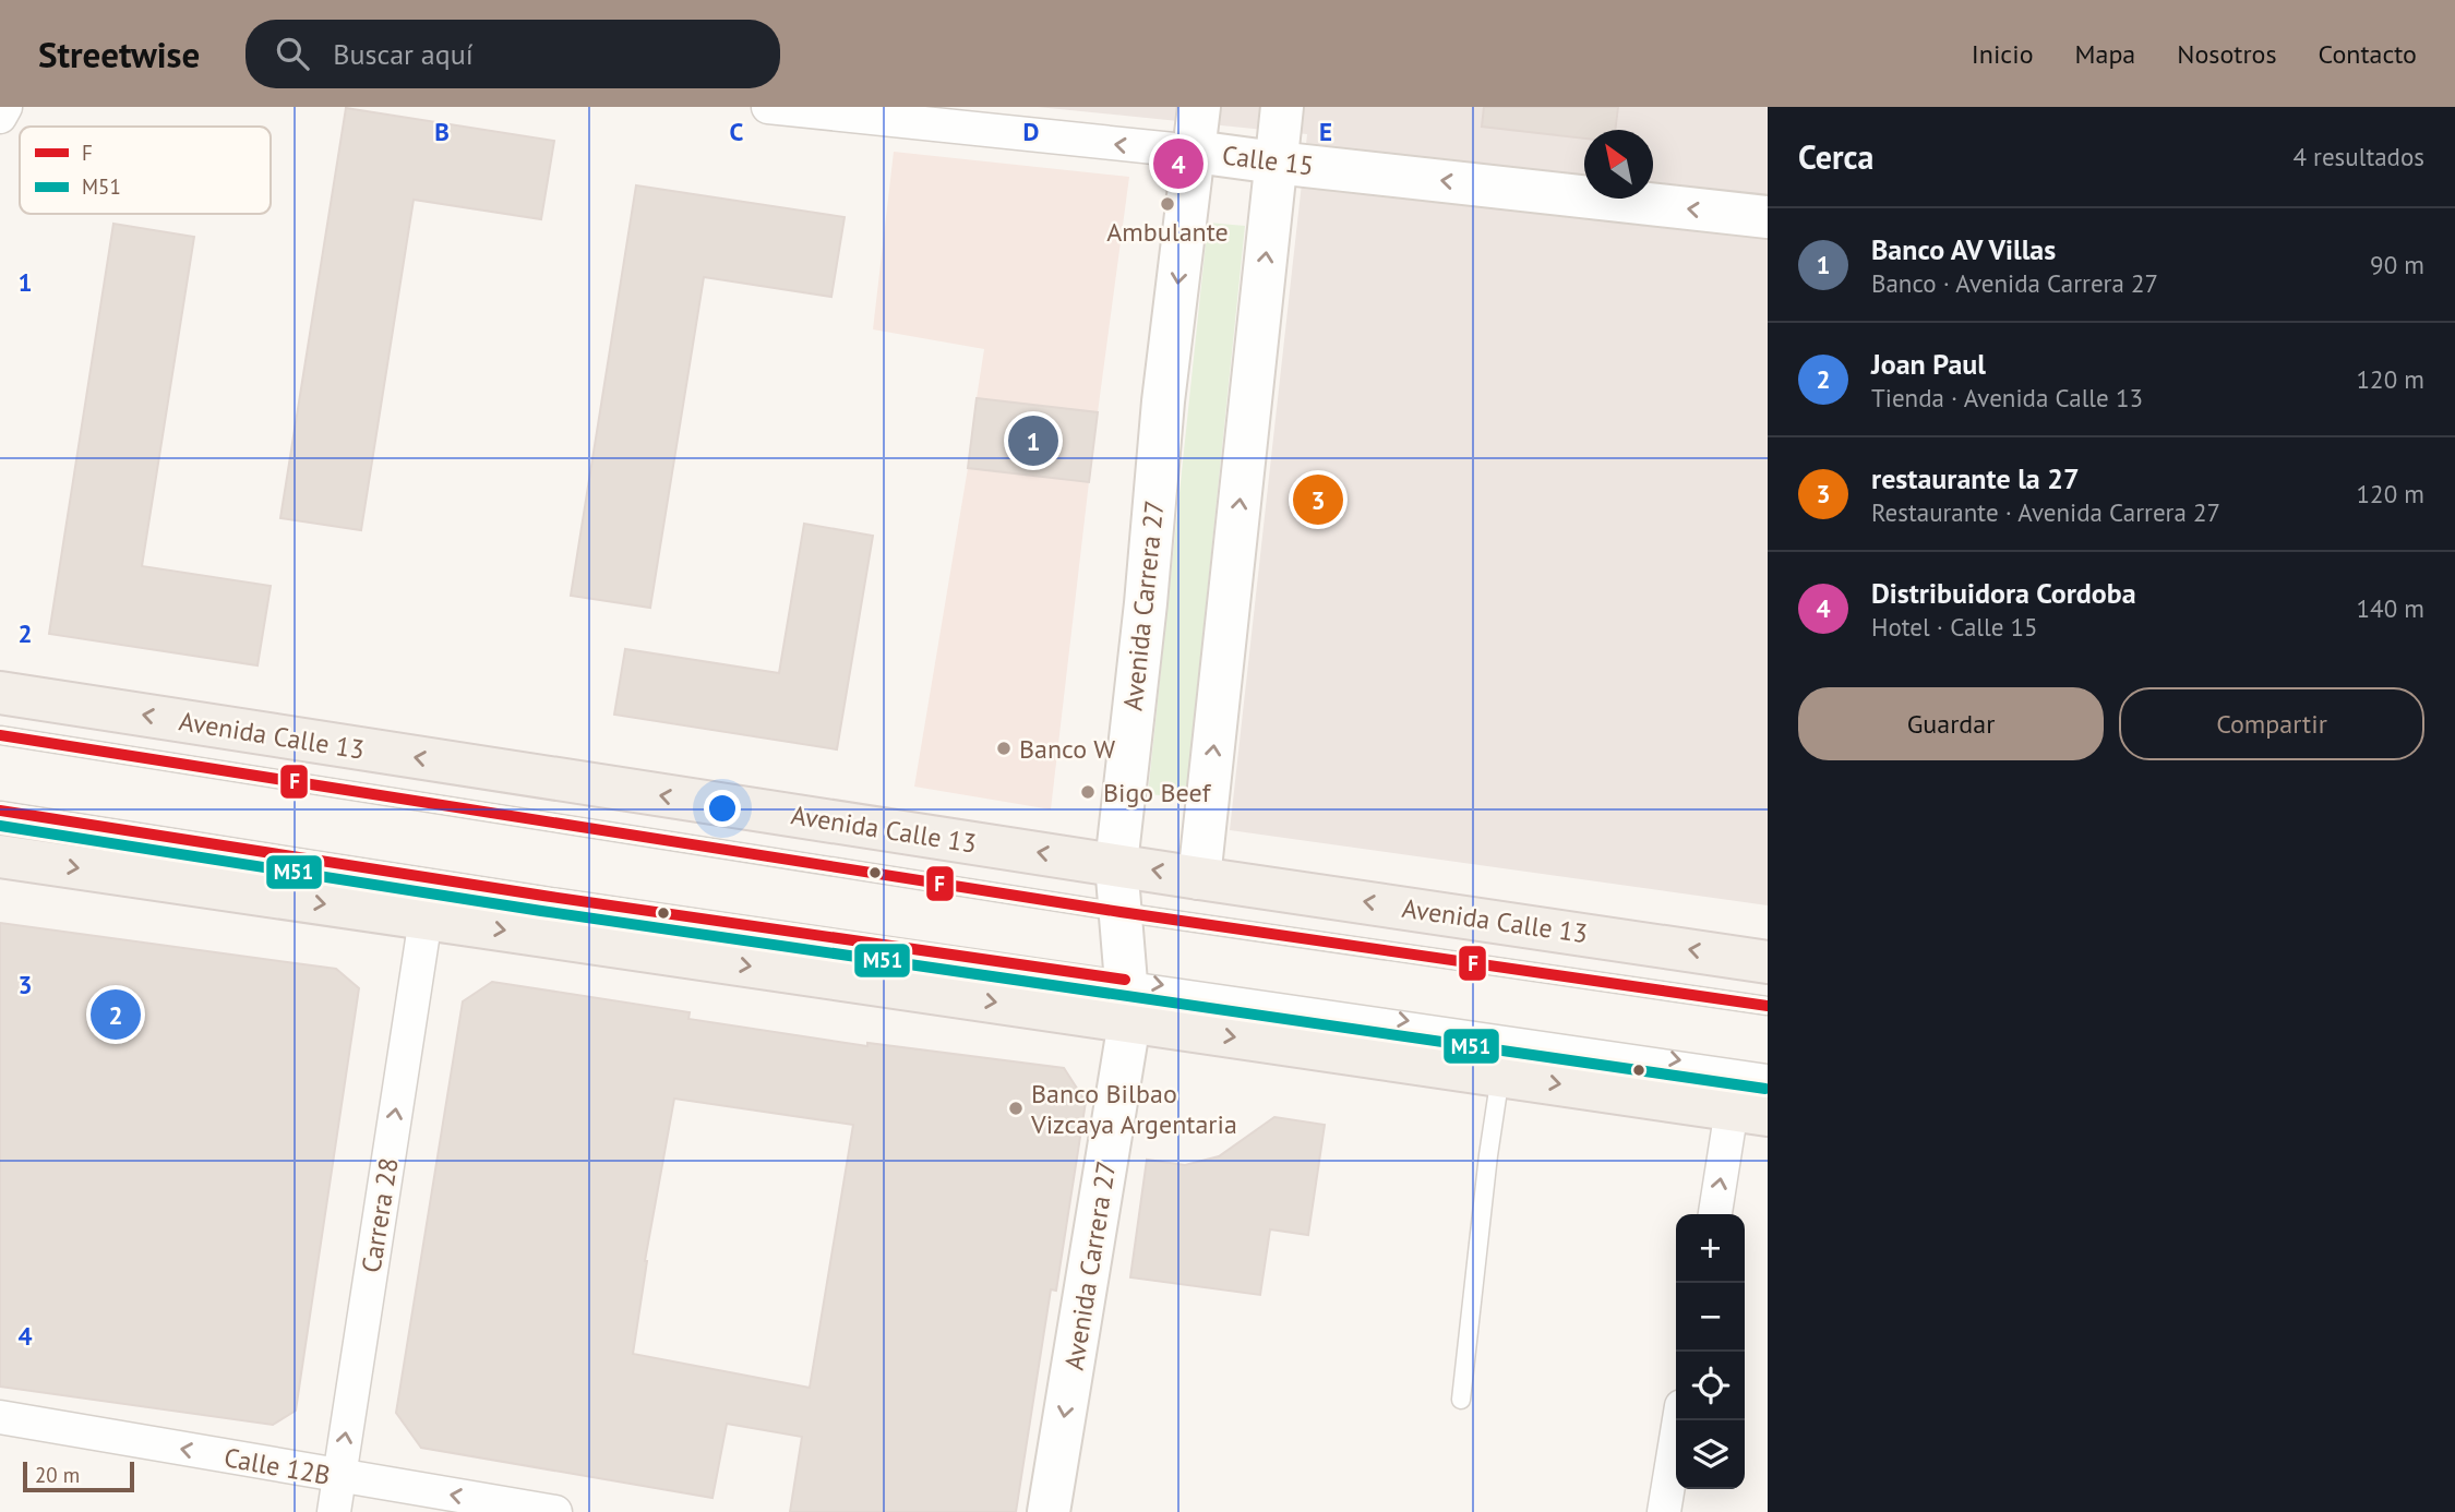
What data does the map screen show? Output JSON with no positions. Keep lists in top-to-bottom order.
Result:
{
  "streets": {
    "main road": ["Calle 15", "Avenida Carrera 27", "Avenida Calle 13"],
    "street": ["Carrera 28", "Calle 12B"]
  },
  "crossings": [
    ["Calle 15", "Avenida Carrera 27"],
    ["Avenida Carrera 27", "Avenida Calle 13"],
    ["Carrera 28", "Calle 12B"]
  ],
  "one_way": ["Calle 15", "Carrera 28", "Calle 12B"],
  "places": [
    "Ambulante",
    "Banco W",
    "Bigo Beef",
    "Banco Bilbao Vizcaya Argentaria"
  ],
  "lines": ["transit line F", "transit line M51"],
  "legend": ["F", "M51"],
  "scale_bar": "20 m",
  "north": "top left",
  "page": {
    "header": "Streetwise",
    "search": "Buscar aquí",
    "nav": [
      "Inicio",
      "Mapa",
      "Nosotros",
      "Contacto"
    ],
    "heading": ["Cerca", "4 resultados"],
    "pins": [
      "4",
      "1",
      "3",
      "2"
    ],
    "list": [
      {
        "mark": "1",
        "name": "Banco AV Villas",
        "note": "Banco · Avenida Carrera 27",
        "value": "90 m"
      },
      {
        "mark": "2",
        "name": "Joan Paul",
        "note": "Tienda · Avenida Calle 13",
        "value": "120 m"
      },
      {
        "mark": "3",
        "name": "restaurante la 27",
        "note": "Restaurante · Avenida Carrera 27",
        "value": "120 m"
      },
      {
        "mark": "4",
        "name": "Distribuidora Cordoba",
        "note": "Hotel · Calle 15",
        "value": "140 m"
      }
    ],
    "buttons": ["Guardar", "Compartir"],
    "map_buttons": ["+", "−"],
    "scale": "20 m"
  },
  "grid": {
    "columns": [
      "B",
      "C",
      "D",
      "E"
    ],
    "rows": [
      "1",
      "2",
      "3",
      "4"
    ]
  }
}
